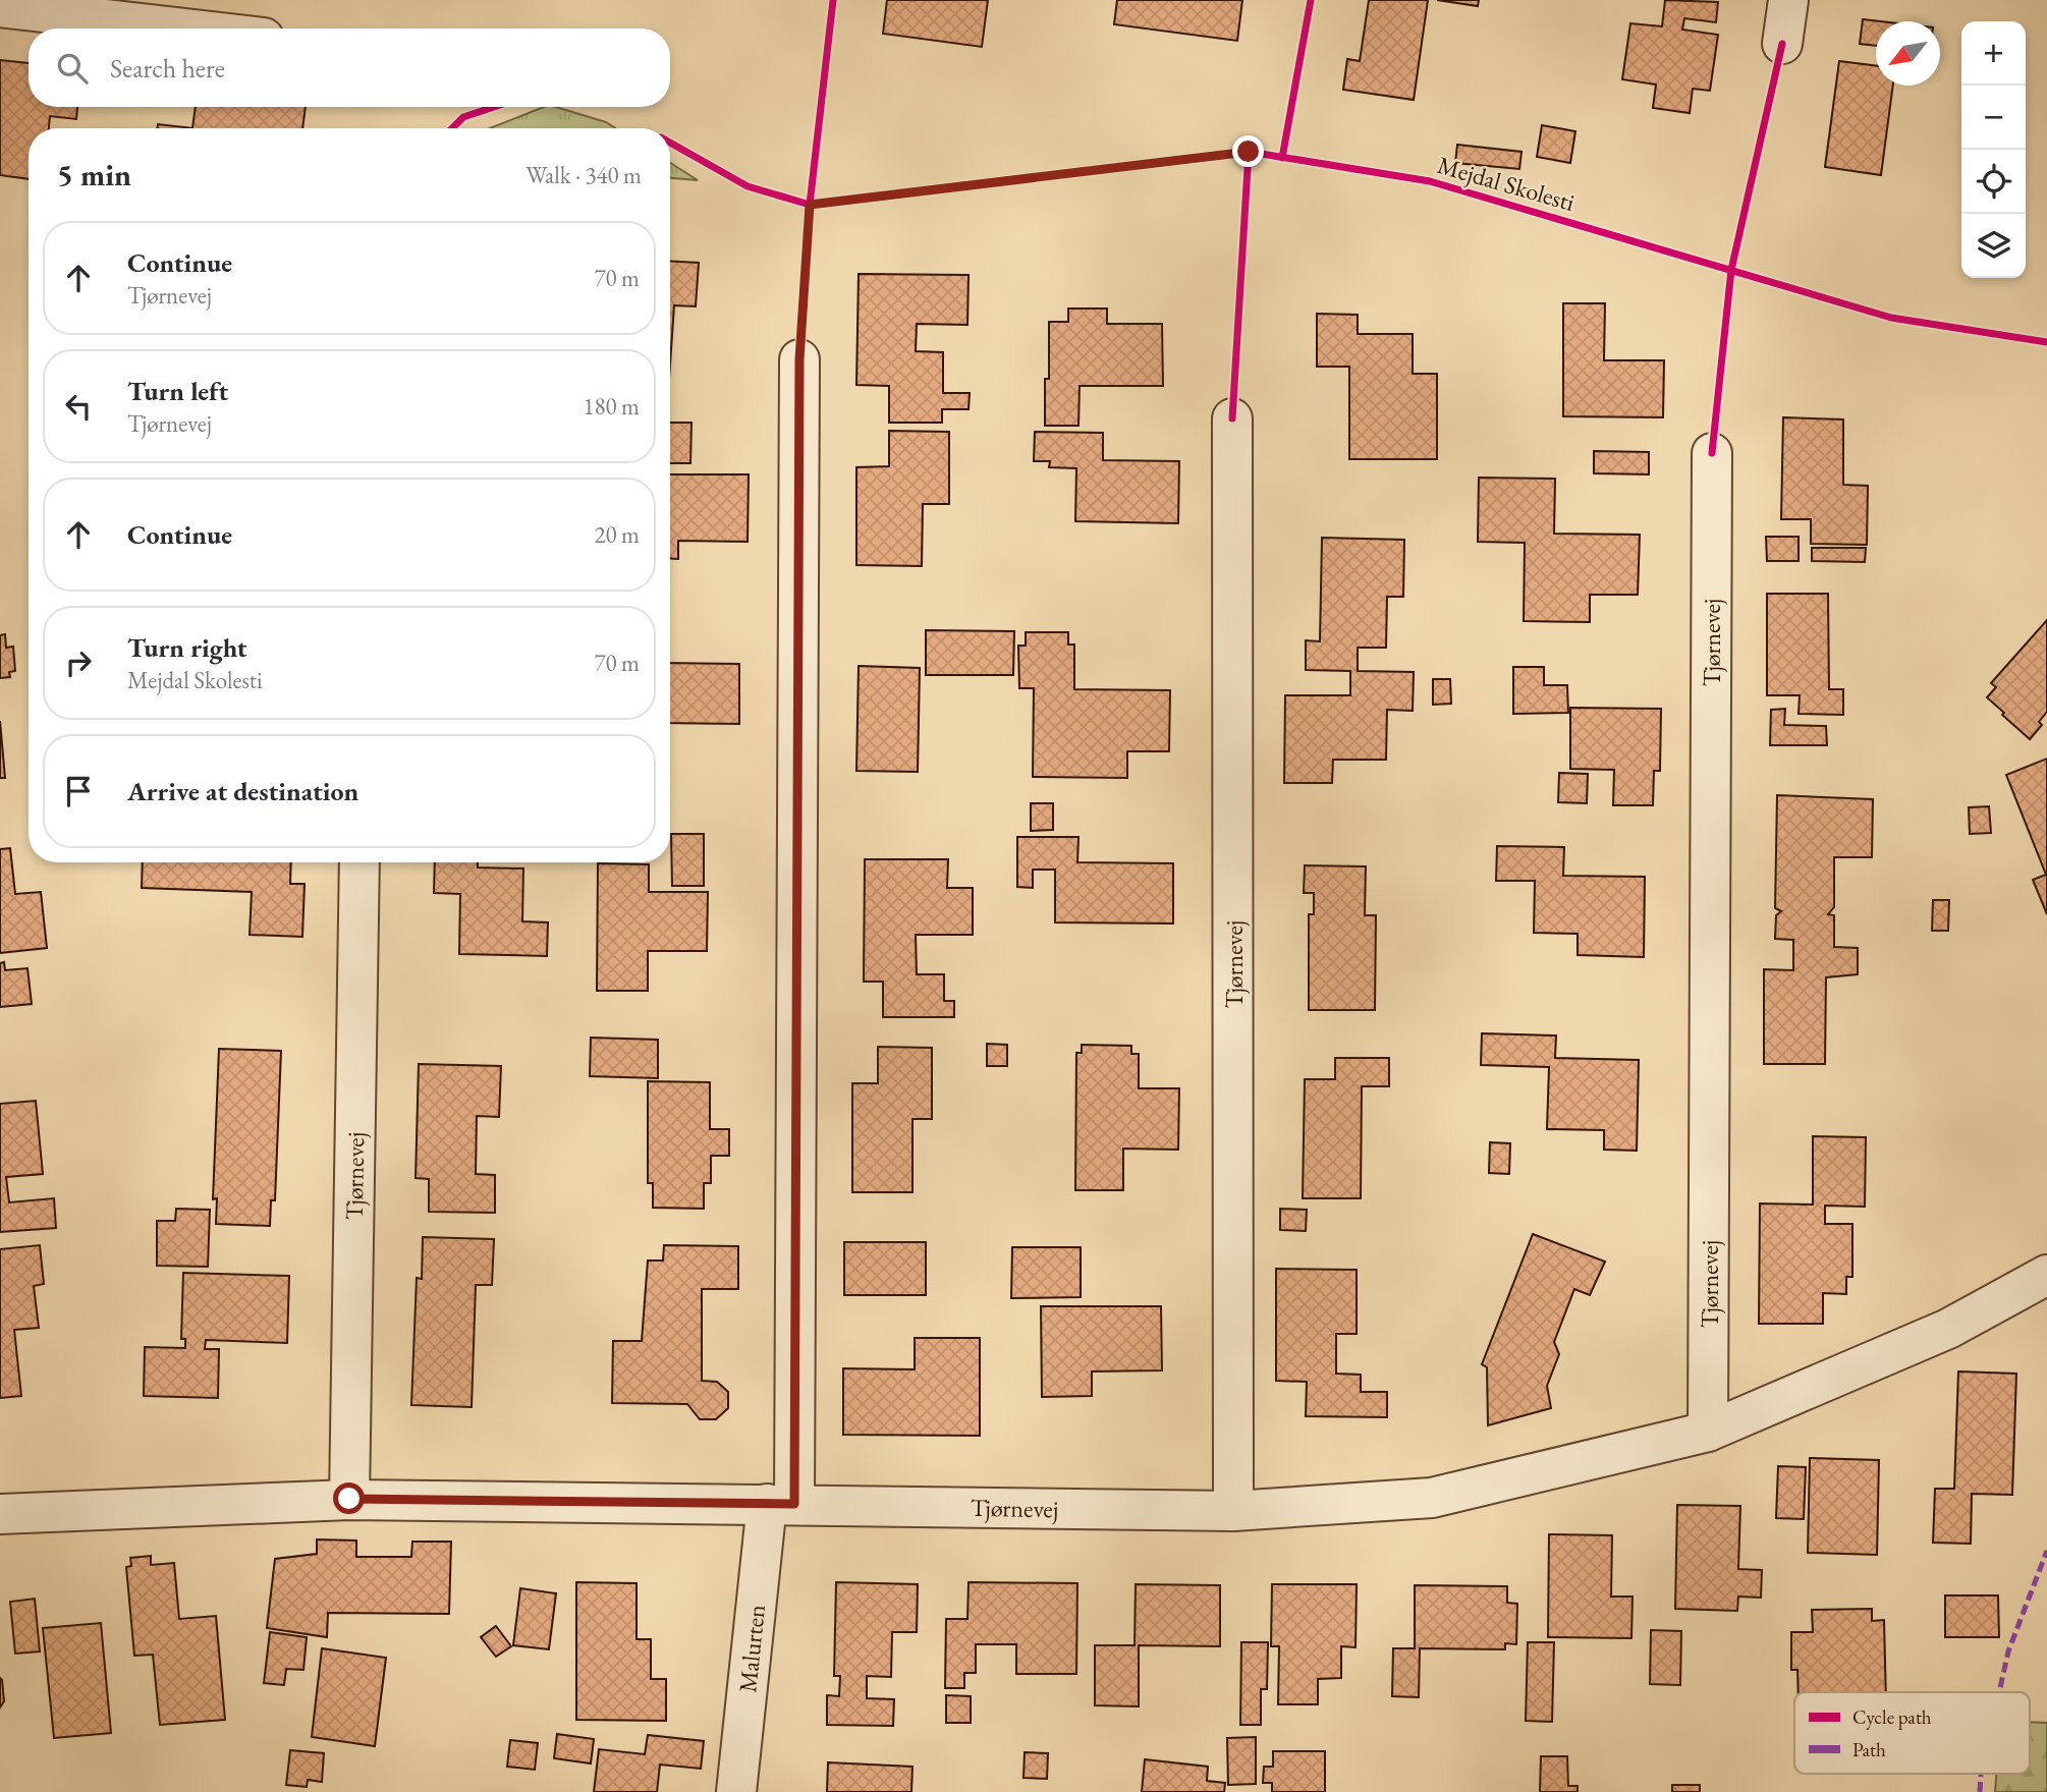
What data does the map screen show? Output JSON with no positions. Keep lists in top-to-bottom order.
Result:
{
  "streets": {
    "street": ["Tjørnevej", "Malurten"],
    "cycle path": ["Mejdal Skolesti"]
  },
  "crossings": [
    ["Tjørnevej", "Malurten"]
  ],
  "legend": ["Cycle path", "Path"],
  "north": "bottom left",
  "page": {
    "map_buttons": ["+", "−"],
    "search": "Search here",
    "heading": ["5 min", "Walk · 340 m"],
    "list": [
      ["Continue", "Tjørnevej", "70 m"],
      ["Turn left", "Tjørnevej", "180 m"],
      ["Continue", "20 m"],
      ["Turn right", "Mejdal Skolesti", "70 m"],
      "Arrive at destination"
    ]
  }
}
